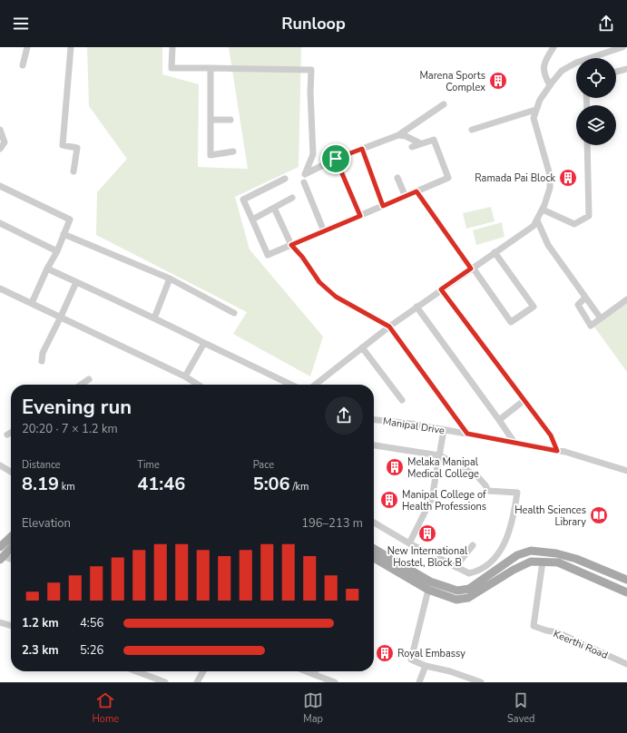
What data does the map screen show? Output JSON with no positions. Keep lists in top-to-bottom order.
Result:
{
  "streets": {
    "street": ["Manipal Drive", "Keerthi Road"]
  },
  "places": {
    "building": [
      "Marena Sports Complex",
      "Ramada Pai Block",
      "Melaka Manipal Medical College",
      "Manipal College of Health Professions",
      "New International Hostel, Block B",
      "Royal Embassy"
    ],
    "library": ["Health Sciences Library"]
  },
  "page": {
    "header": "Runloop",
    "heading": ["Evening run", "20:20 · 7 × 1.2 km"],
    "stats": [
      ["Distance", "8.19 km"],
      ["Time", "41:46"],
      ["Pace", "5:06 /km"]
    ],
    "chart": ["Elevation", "196–213 m"],
    "list": [
      {
        "name": "1.2 km",
        "note": "4:56"
      },
      {
        "name": "2.3 km",
        "note": "5:26"
      }
    ],
    "tabs": ["Home", "Map", "Saved"]
  }
}
